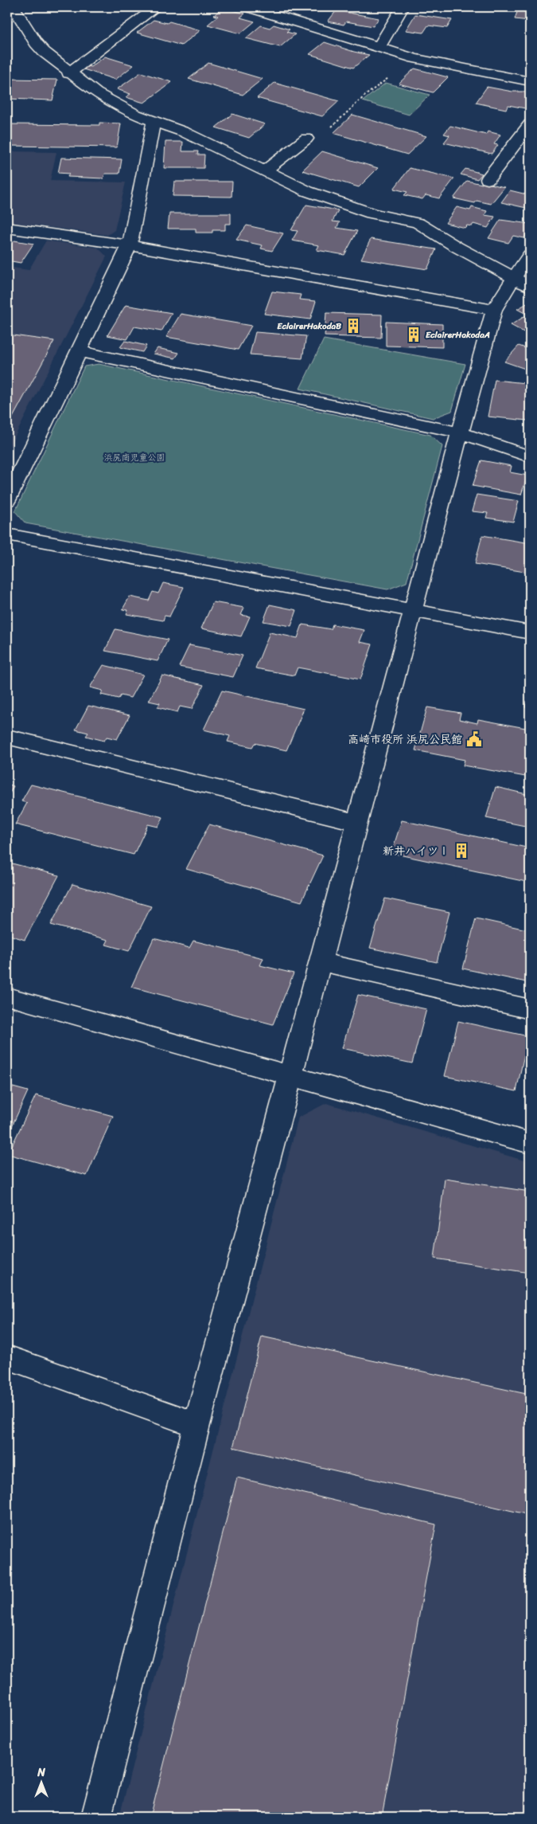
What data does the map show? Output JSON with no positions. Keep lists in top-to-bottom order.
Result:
{
  "parks": ["浜尻南児童公園"],
  "places": {
    "building": ["EclairerHakodaB", "EclairerHakodaA", "新井ハイツⅠ"],
    "public building": ["高崎市役所 浜尻公民館"]
  },
  "north": "top"
}
